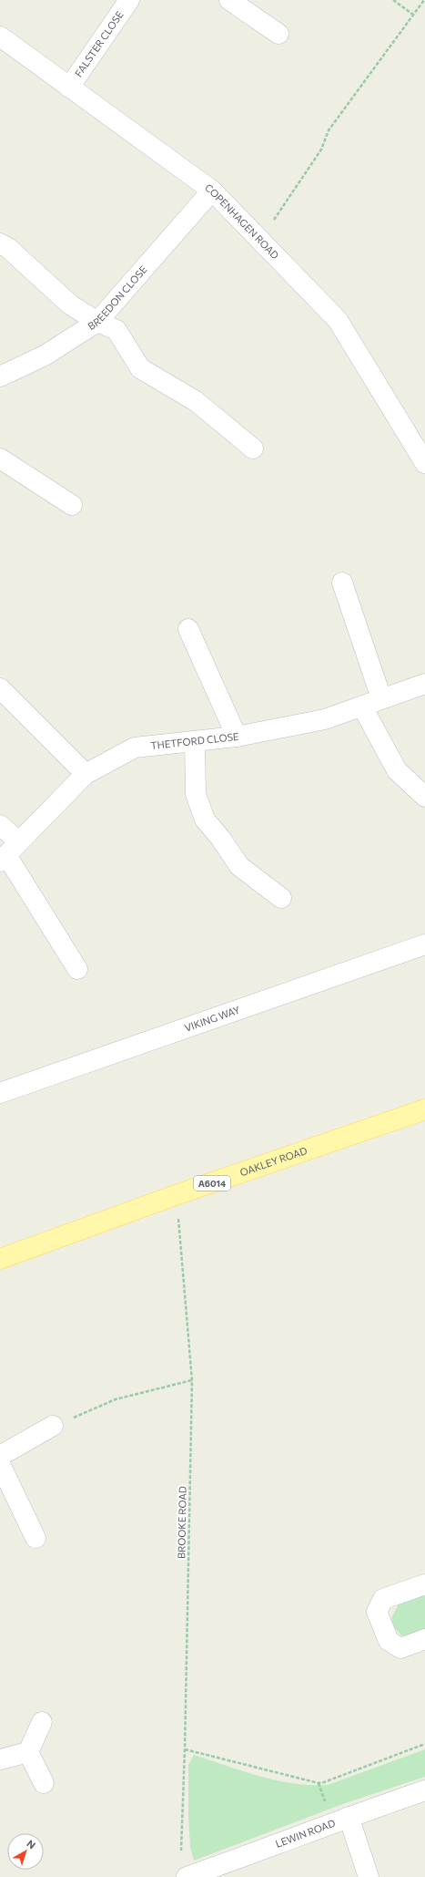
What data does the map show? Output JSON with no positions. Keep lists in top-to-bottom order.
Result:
{
  "streets": {
    "main road": ["OAKLEY ROAD", "A6014"],
    "street": [
      "FALSTER CLOSE",
      "COPENHAGEN ROAD",
      "BREEDON CLOSE",
      "THETFORD CLOSE",
      "VIKING WAY",
      "LEWIN ROAD"
    ],
    "path": ["BROOKE ROAD"]
  },
  "crossings": [
    ["FALSTER CLOSE", "COPENHAGEN ROAD"],
    ["COPENHAGEN ROAD", "BREEDON CLOSE"],
    ["OAKLEY ROAD", "BROOKE ROAD"]
  ],
  "north": "top right"
}
